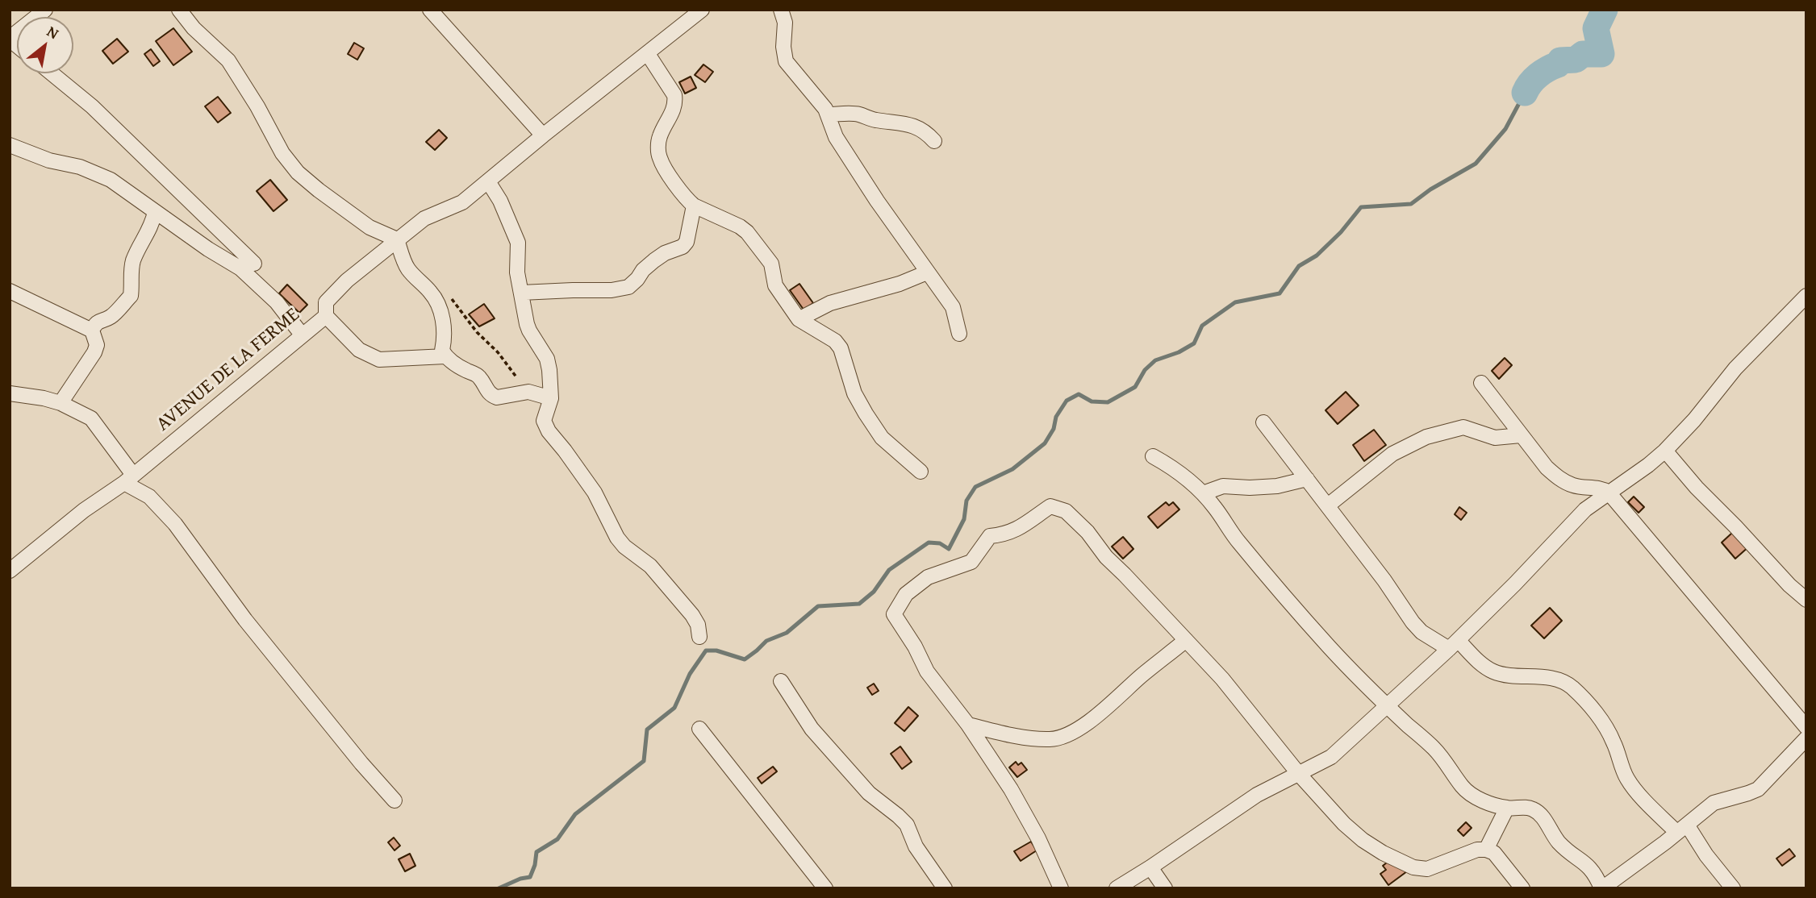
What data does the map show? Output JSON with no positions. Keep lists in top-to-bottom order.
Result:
{
  "streets": {
    "street": ["AVENUE DE LA FERME"]
  },
  "north": "top right"
}
